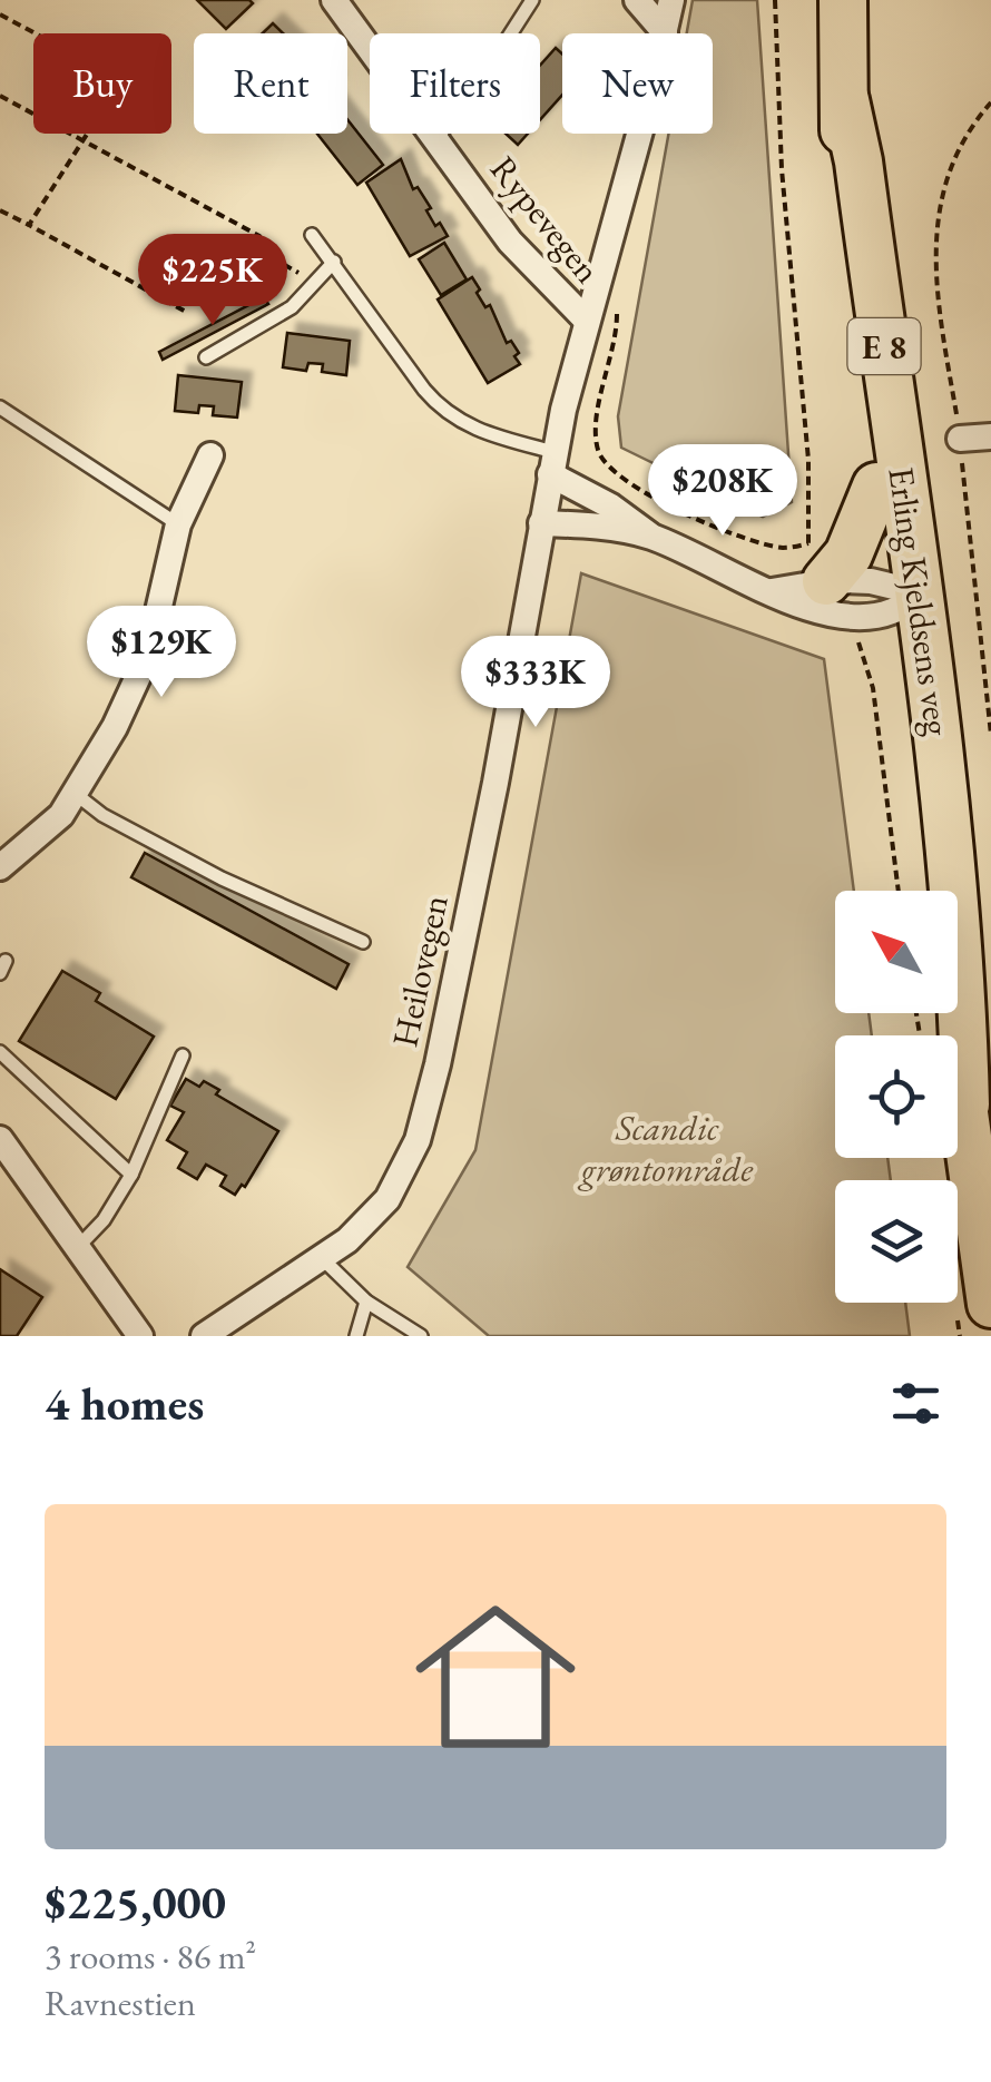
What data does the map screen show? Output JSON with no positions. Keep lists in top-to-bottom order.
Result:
{
  "streets": {
    "highway": ["E 8", "Erling Kjeldsens veg"],
    "street": ["Rypevegen", "Heilovegen"]
  },
  "crossings": [
    ["Rypevegen", "Heilovegen"],
    ["E 8", "Erling Kjeldsens veg"]
  ],
  "parks": ["Scandic grøntområde"],
  "north": "top left",
  "page": {
    "chip": [
      "Buy",
      "Rent",
      "Filters",
      "New"
    ],
    "price": [
      "$225K",
      "$208K",
      "$129K",
      "$333K"
    ],
    "heading": "4 homes",
    "list": [
      {
        "name": "$225,000",
        "note": "3 rooms · 86 m² · Ravnestien"
      }
    ]
  }
}
